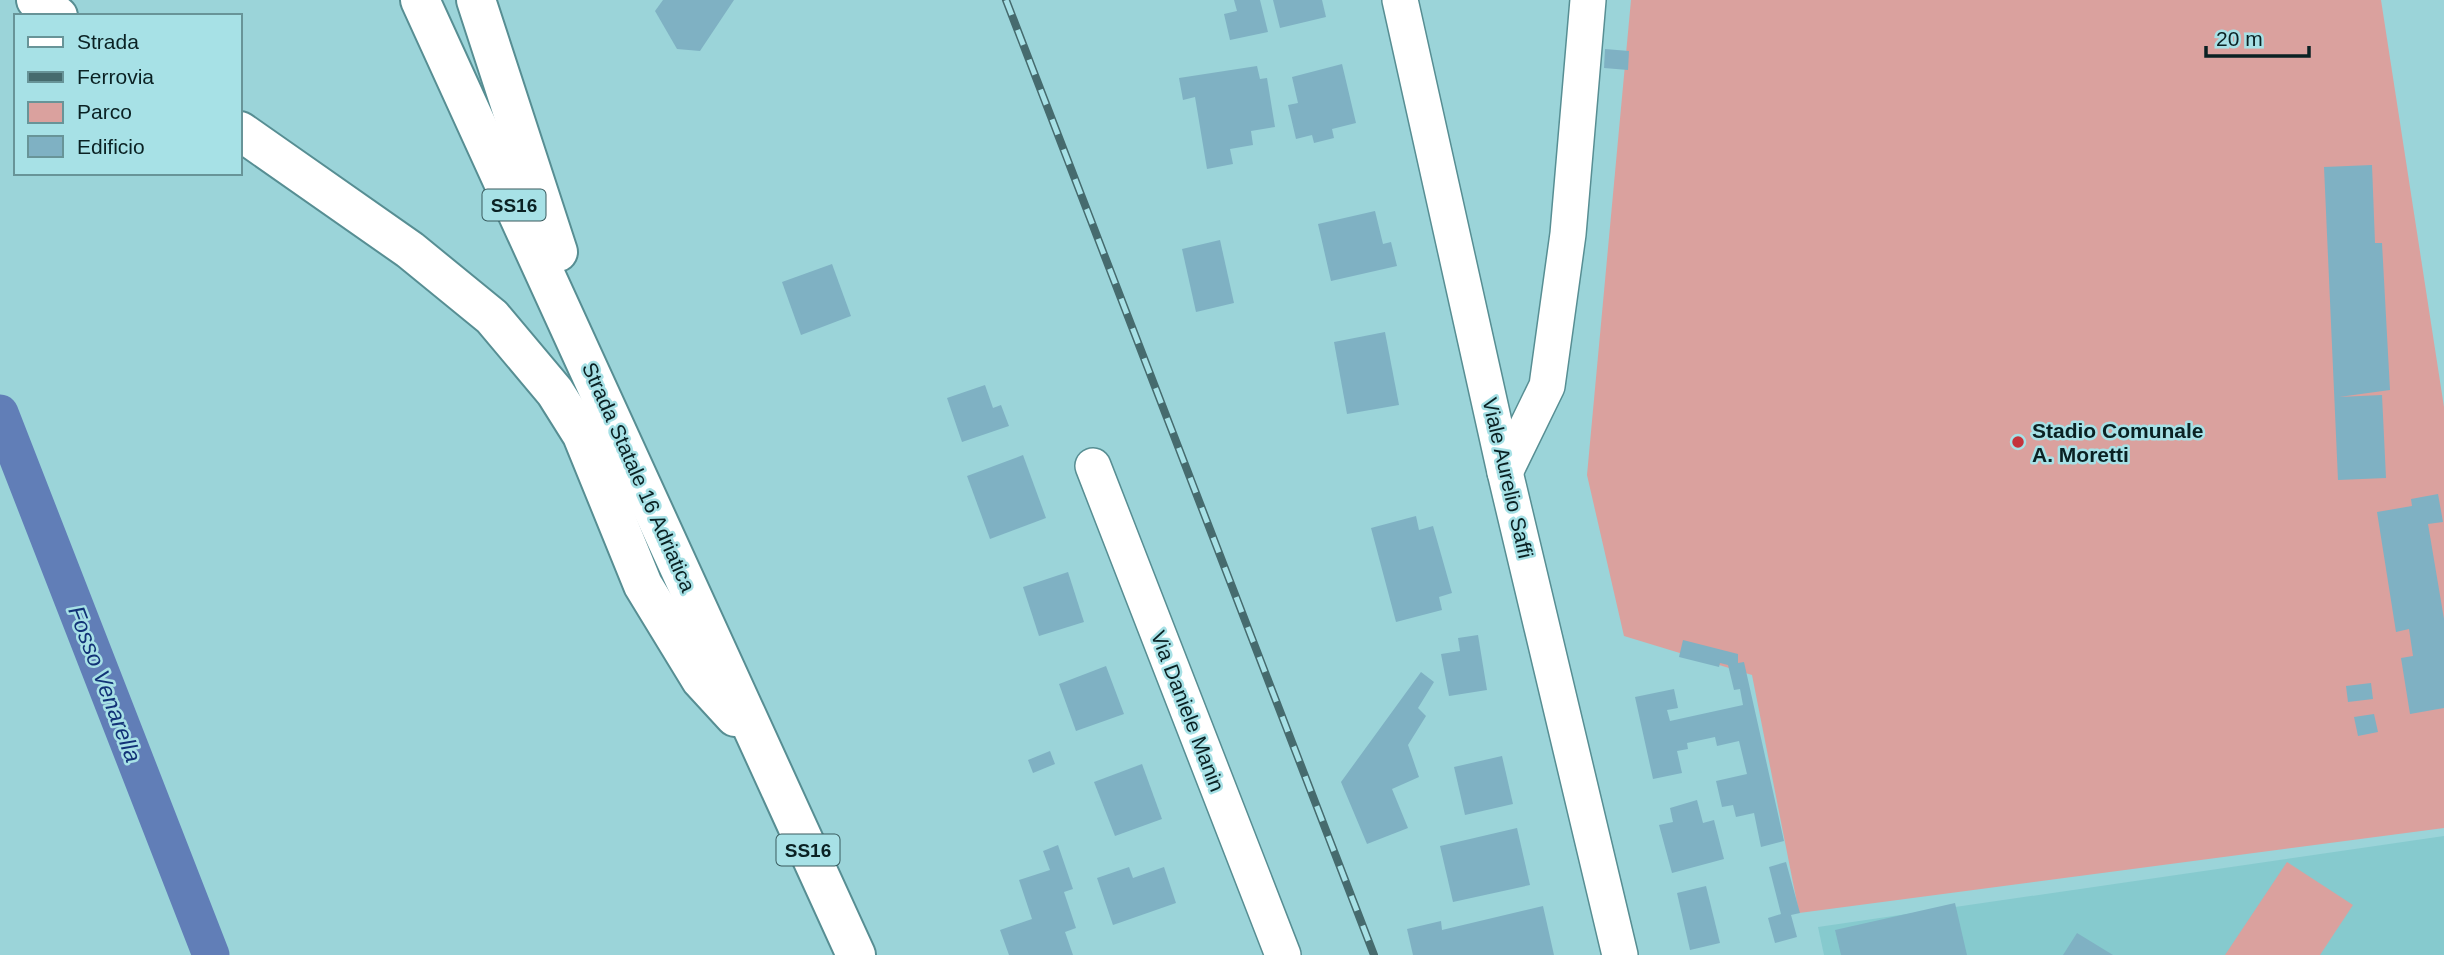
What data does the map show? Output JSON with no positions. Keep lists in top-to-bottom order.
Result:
{
  "streets": {
    "main road": ["SS16", "Strada Statale 16 Adriatica"],
    "street": ["Viale Aurelio Saffi", "Via Daniele Manin"]
  },
  "water": ["Fosso Venarella"],
  "places": ["Stadio Comunale A. Moretti"],
  "legend": [
    "Strada",
    "Ferrovia",
    "Parco",
    "Edificio"
  ],
  "scale_bar": "20 m"
}
